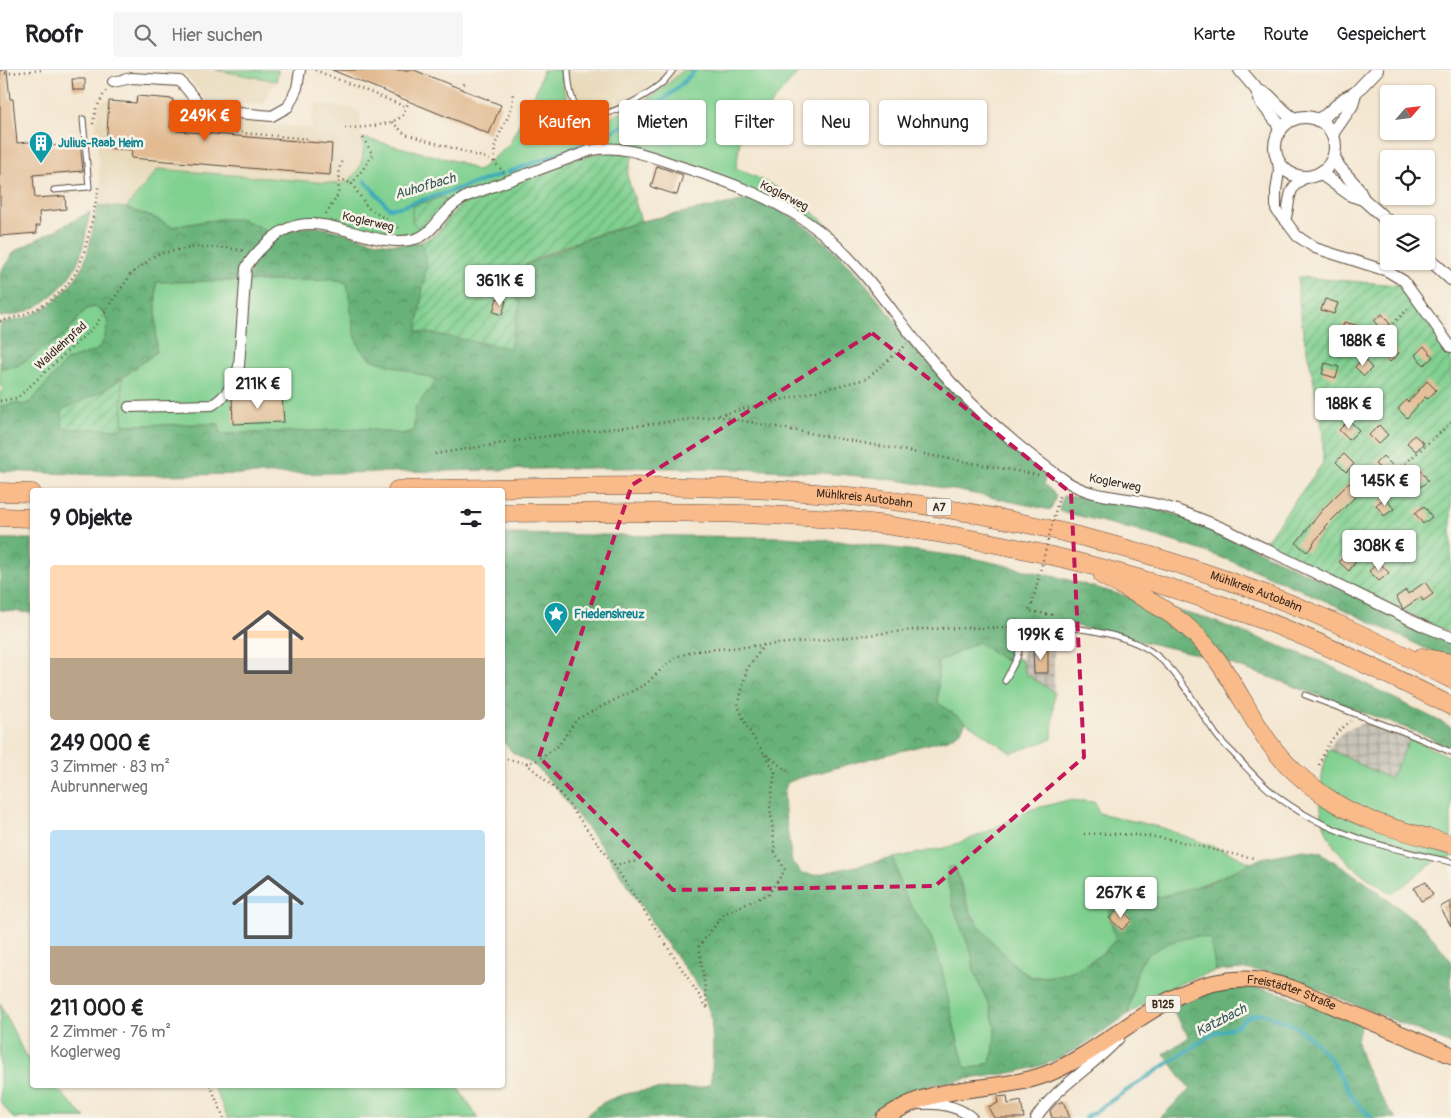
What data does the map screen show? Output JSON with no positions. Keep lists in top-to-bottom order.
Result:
{
  "streets": {
    "highway": ["Mühlkreis Autobahn", "A7"],
    "main road": ["Freistädter Straße", "B125"],
    "street": ["Koglerweg"],
    "path": ["Waldlehrpfad"]
  },
  "crossings": [
    ["Koglerweg", "Waldlehrpfad"]
  ],
  "water": ["Auhofbach", "Katzbach"],
  "places": {
    "building": ["Julius-Raab Heim"],
    "place": ["Friedenskreuz"]
  },
  "north": "top right",
  "page": {
    "header": "Roofr",
    "search": "Hier suchen",
    "nav": ["Karte", "Route", "Gespeichert"],
    "price": [
      "249K €",
      "361K €",
      "188K €",
      "211K €",
      "188K €",
      "145K €",
      "308K €",
      "199K €",
      "267K €"
    ],
    "chip": [
      "Kaufen",
      "Mieten",
      "Filter",
      "Neu",
      "Wohnung"
    ],
    "heading": "9 Objekte",
    "list": [
      {
        "name": "249 000 €",
        "note": "3 Zimmer · 83 m² · Aubrunnerweg"
      },
      {
        "name": "211 000 €",
        "note": "2 Zimmer · 76 m² · Koglerweg"
      }
    ]
  }
}
